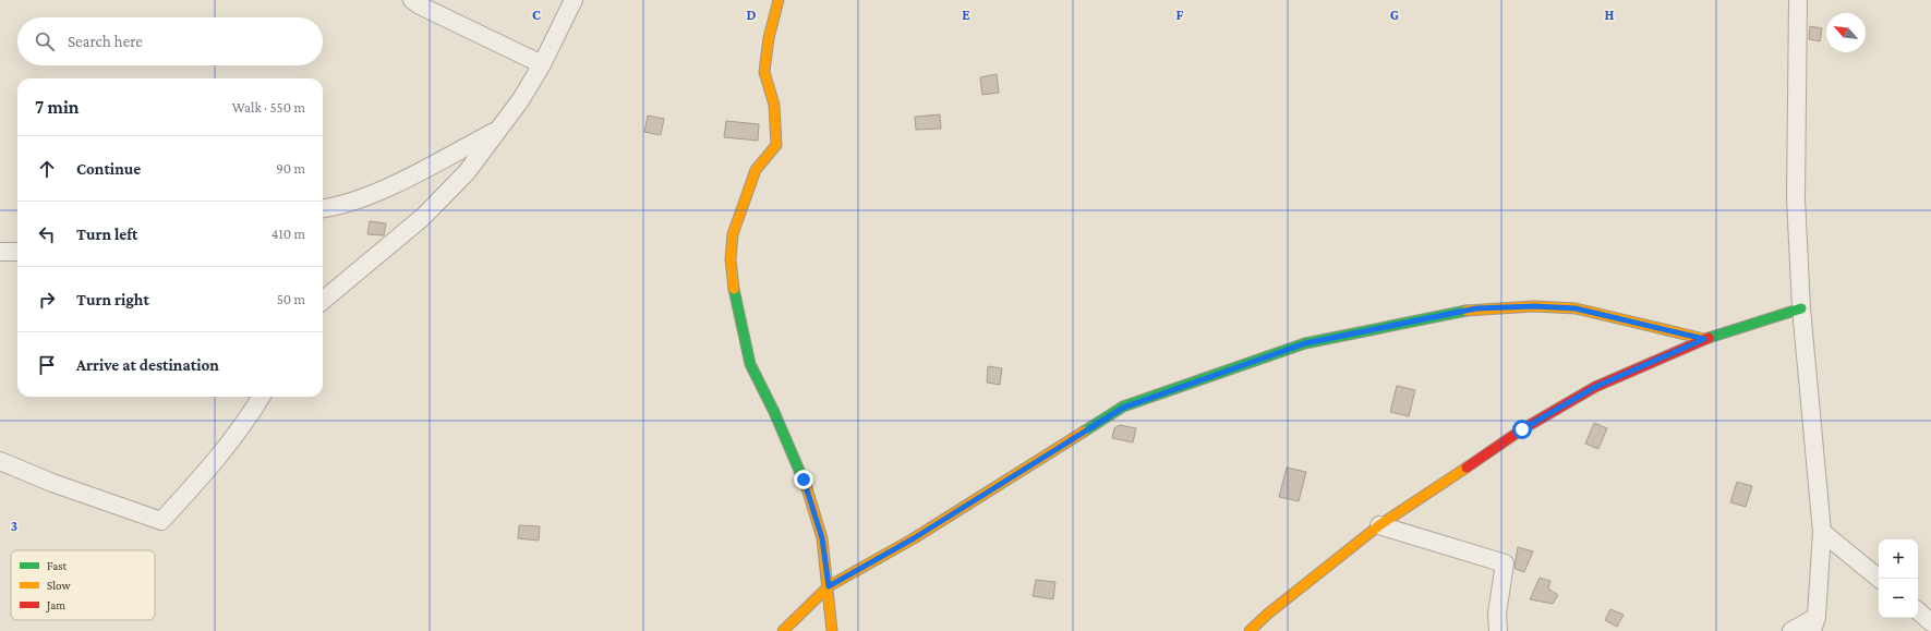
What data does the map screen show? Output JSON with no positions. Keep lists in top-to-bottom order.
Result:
{
  "legend": ["Fast", "Slow", "Jam"],
  "north": "top left",
  "page": {
    "search": "Search here",
    "heading": ["7 min", "Walk · 550 m"],
    "list": [
      ["Continue", "90 m"],
      ["Turn left", "410 m"],
      ["Turn right", "50 m"],
      "Arrive at destination"
    ],
    "map_buttons": ["+", "−"]
  },
  "grid": {
    "columns": [
      "C",
      "D",
      "E",
      "F",
      "G",
      "H"
    ],
    "rows": ["3"]
  }
}
